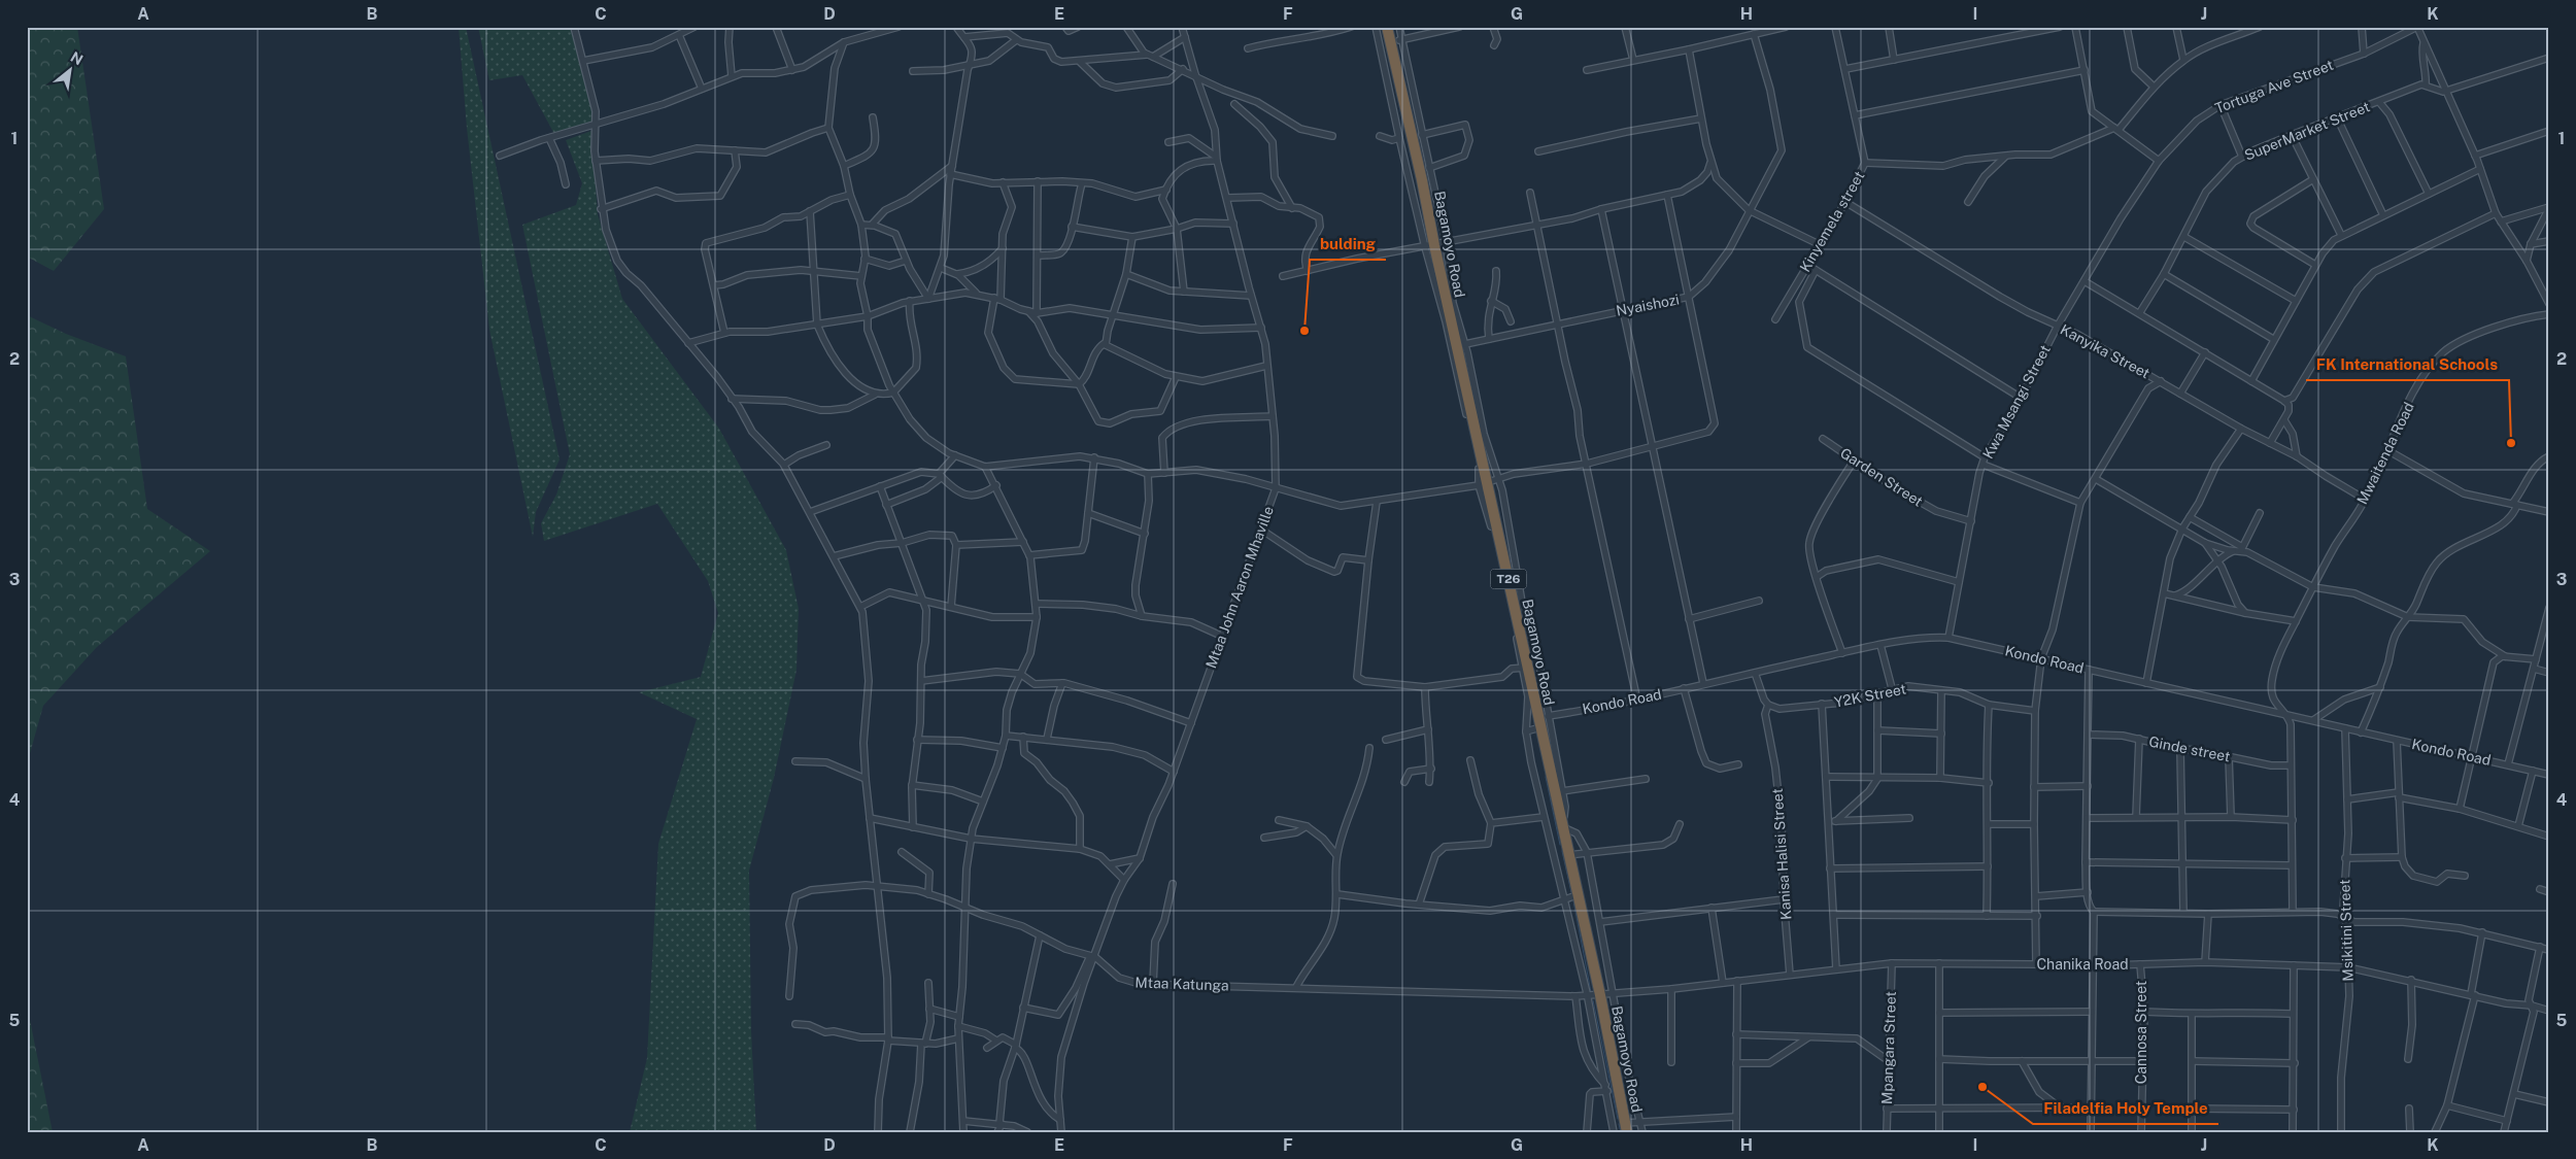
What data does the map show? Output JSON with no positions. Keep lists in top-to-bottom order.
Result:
{
  "streets": {
    "highway": ["Bagamoyo Road", "T26"],
    "street": [
      "Tortuga Ave Street",
      "SuperMarket Street",
      "Kinyemela street",
      "Nyaishozi",
      "Kanyika Street",
      "Kwa Msangi Street",
      "Mwaitenda Road",
      "Garden Street",
      "Mtaa John Aaron Mhaville",
      "Kondo Road",
      "Y2K Street",
      "Ginde street",
      "Kanisa Halisi Street",
      "Msikitini Street",
      "Chanika Road",
      "Mtaa Katunga",
      "Cannosa Street",
      "Mpangara Street"
    ]
  },
  "crossings": [
    ["Tortuga Ave Street", "Kwa Msangi Street"],
    ["Kinyemela street", "Kanyika Street"],
    ["Bagamoyo Road", "Kondo Road"],
    ["Bagamoyo Road", "Chanika Road"],
    ["Bagamoyo Road", "Mtaa Katunga"],
    ["Kanyika Street", "Kwa Msangi Street"],
    ["Kanyika Street", "Mwaitenda Road"],
    ["Kwa Msangi Street", "Garden Street"],
    ["Kwa Msangi Street", "Kondo Road"],
    ["Mwaitenda Road", "Kondo Road"],
    ["Mwaitenda Road", "Ginde street"],
    ["Mtaa John Aaron Mhaville", "Mtaa Katunga"],
    ["Kondo Road", "Msikitini Street"],
    ["Y2K Street", "Kanisa Halisi Street"],
    ["Kanisa Halisi Street", "Chanika Road"],
    ["Msikitini Street", "Chanika Road"],
    ["Chanika Road", "Mtaa Katunga"],
    ["Chanika Road", "Cannosa Street"],
    ["Chanika Road", "Mpangara Street"]
  ],
  "places": ["bulding", "FK International Schools", "Filadelfia Holy Temple"],
  "north": "top right",
  "grid": {
    "columns": [
      "A",
      "B",
      "C",
      "D",
      "E",
      "F",
      "G",
      "H",
      "I",
      "J",
      "K"
    ],
    "rows": [
      "1",
      "2",
      "3",
      "4",
      "5"
    ]
  }
}
